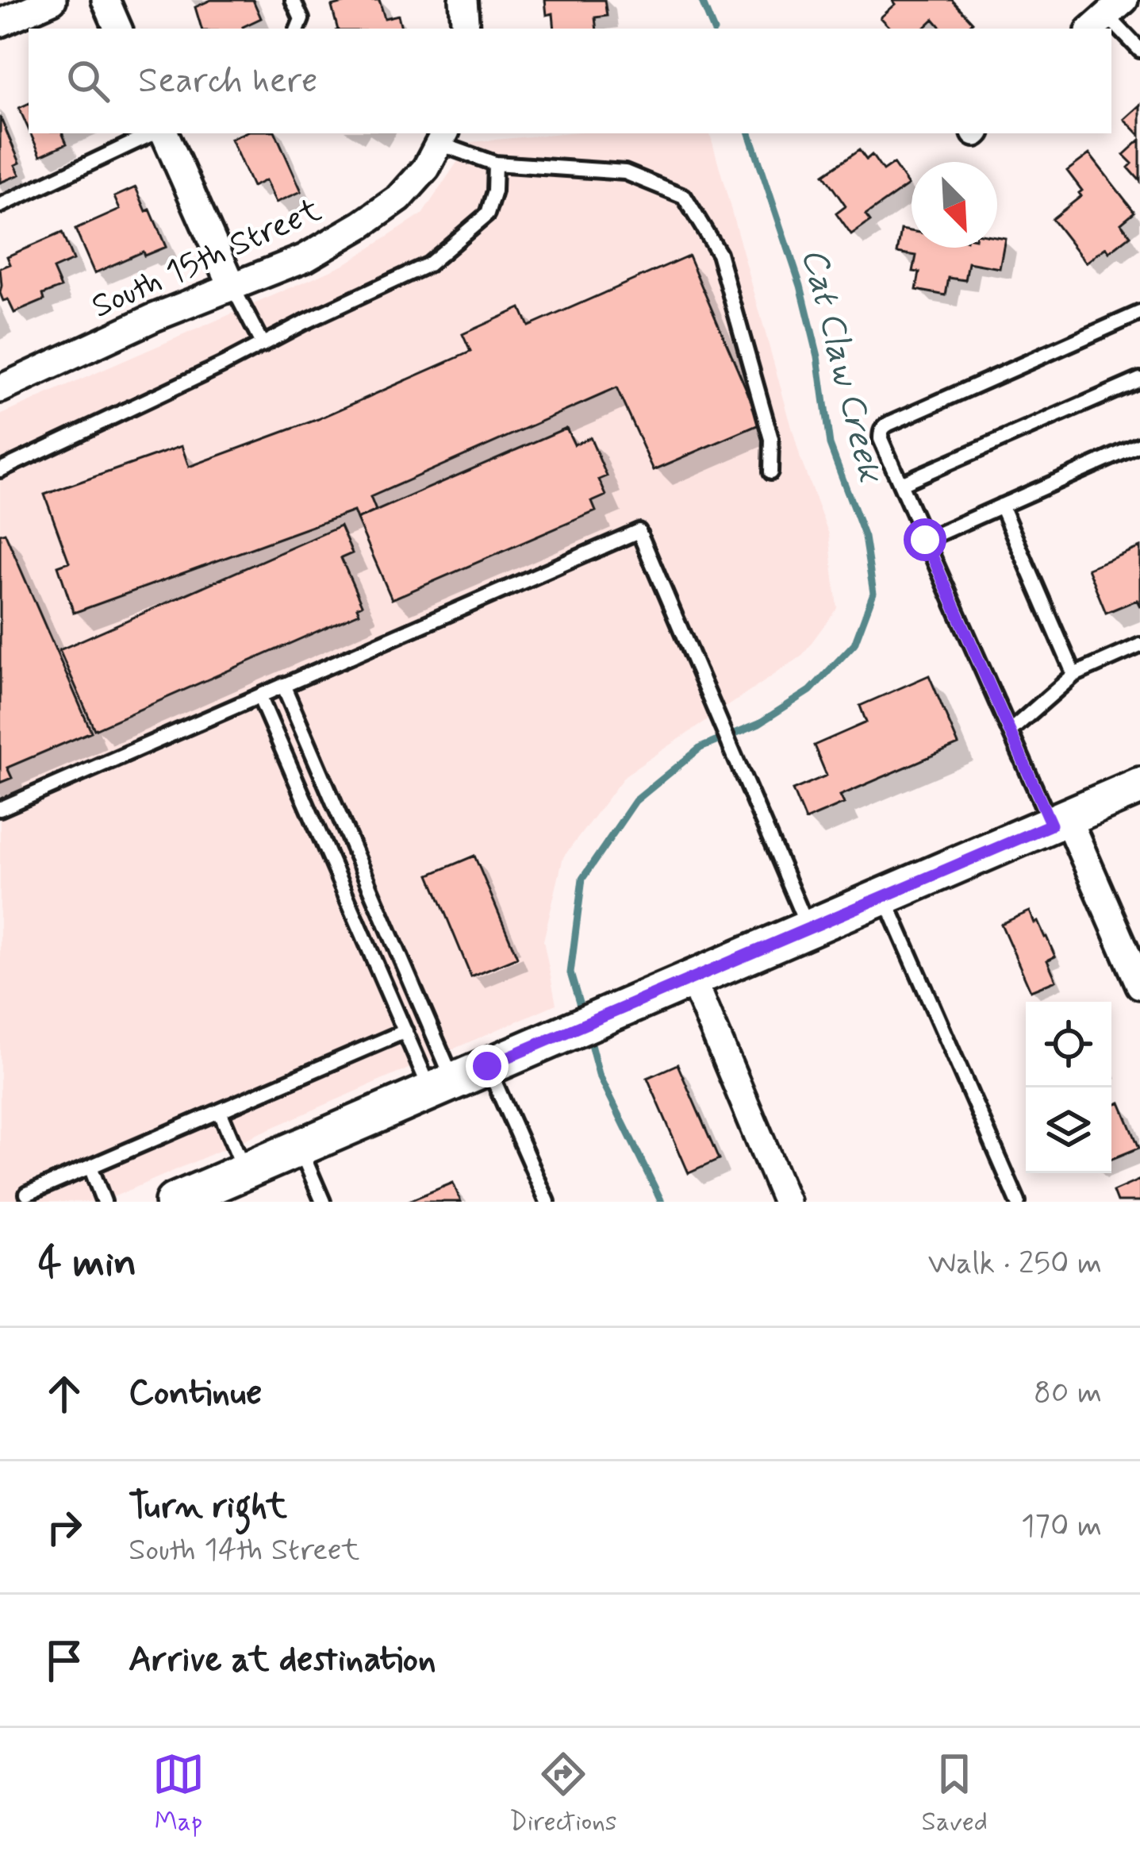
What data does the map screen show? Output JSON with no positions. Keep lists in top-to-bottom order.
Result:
{
  "streets": {
    "street": ["South 15th Street"]
  },
  "water": ["Cat Claw Creek"],
  "north": "bottom right",
  "page": {
    "search": "Search here",
    "heading": ["4 min", "Walk · 250 m"],
    "list": [
      ["Continue", "80 m"],
      ["Turn right", "South 14th Street", "170 m"],
      "Arrive at destination"
    ],
    "nav": ["Map", "Directions", "Saved"]
  }
}
